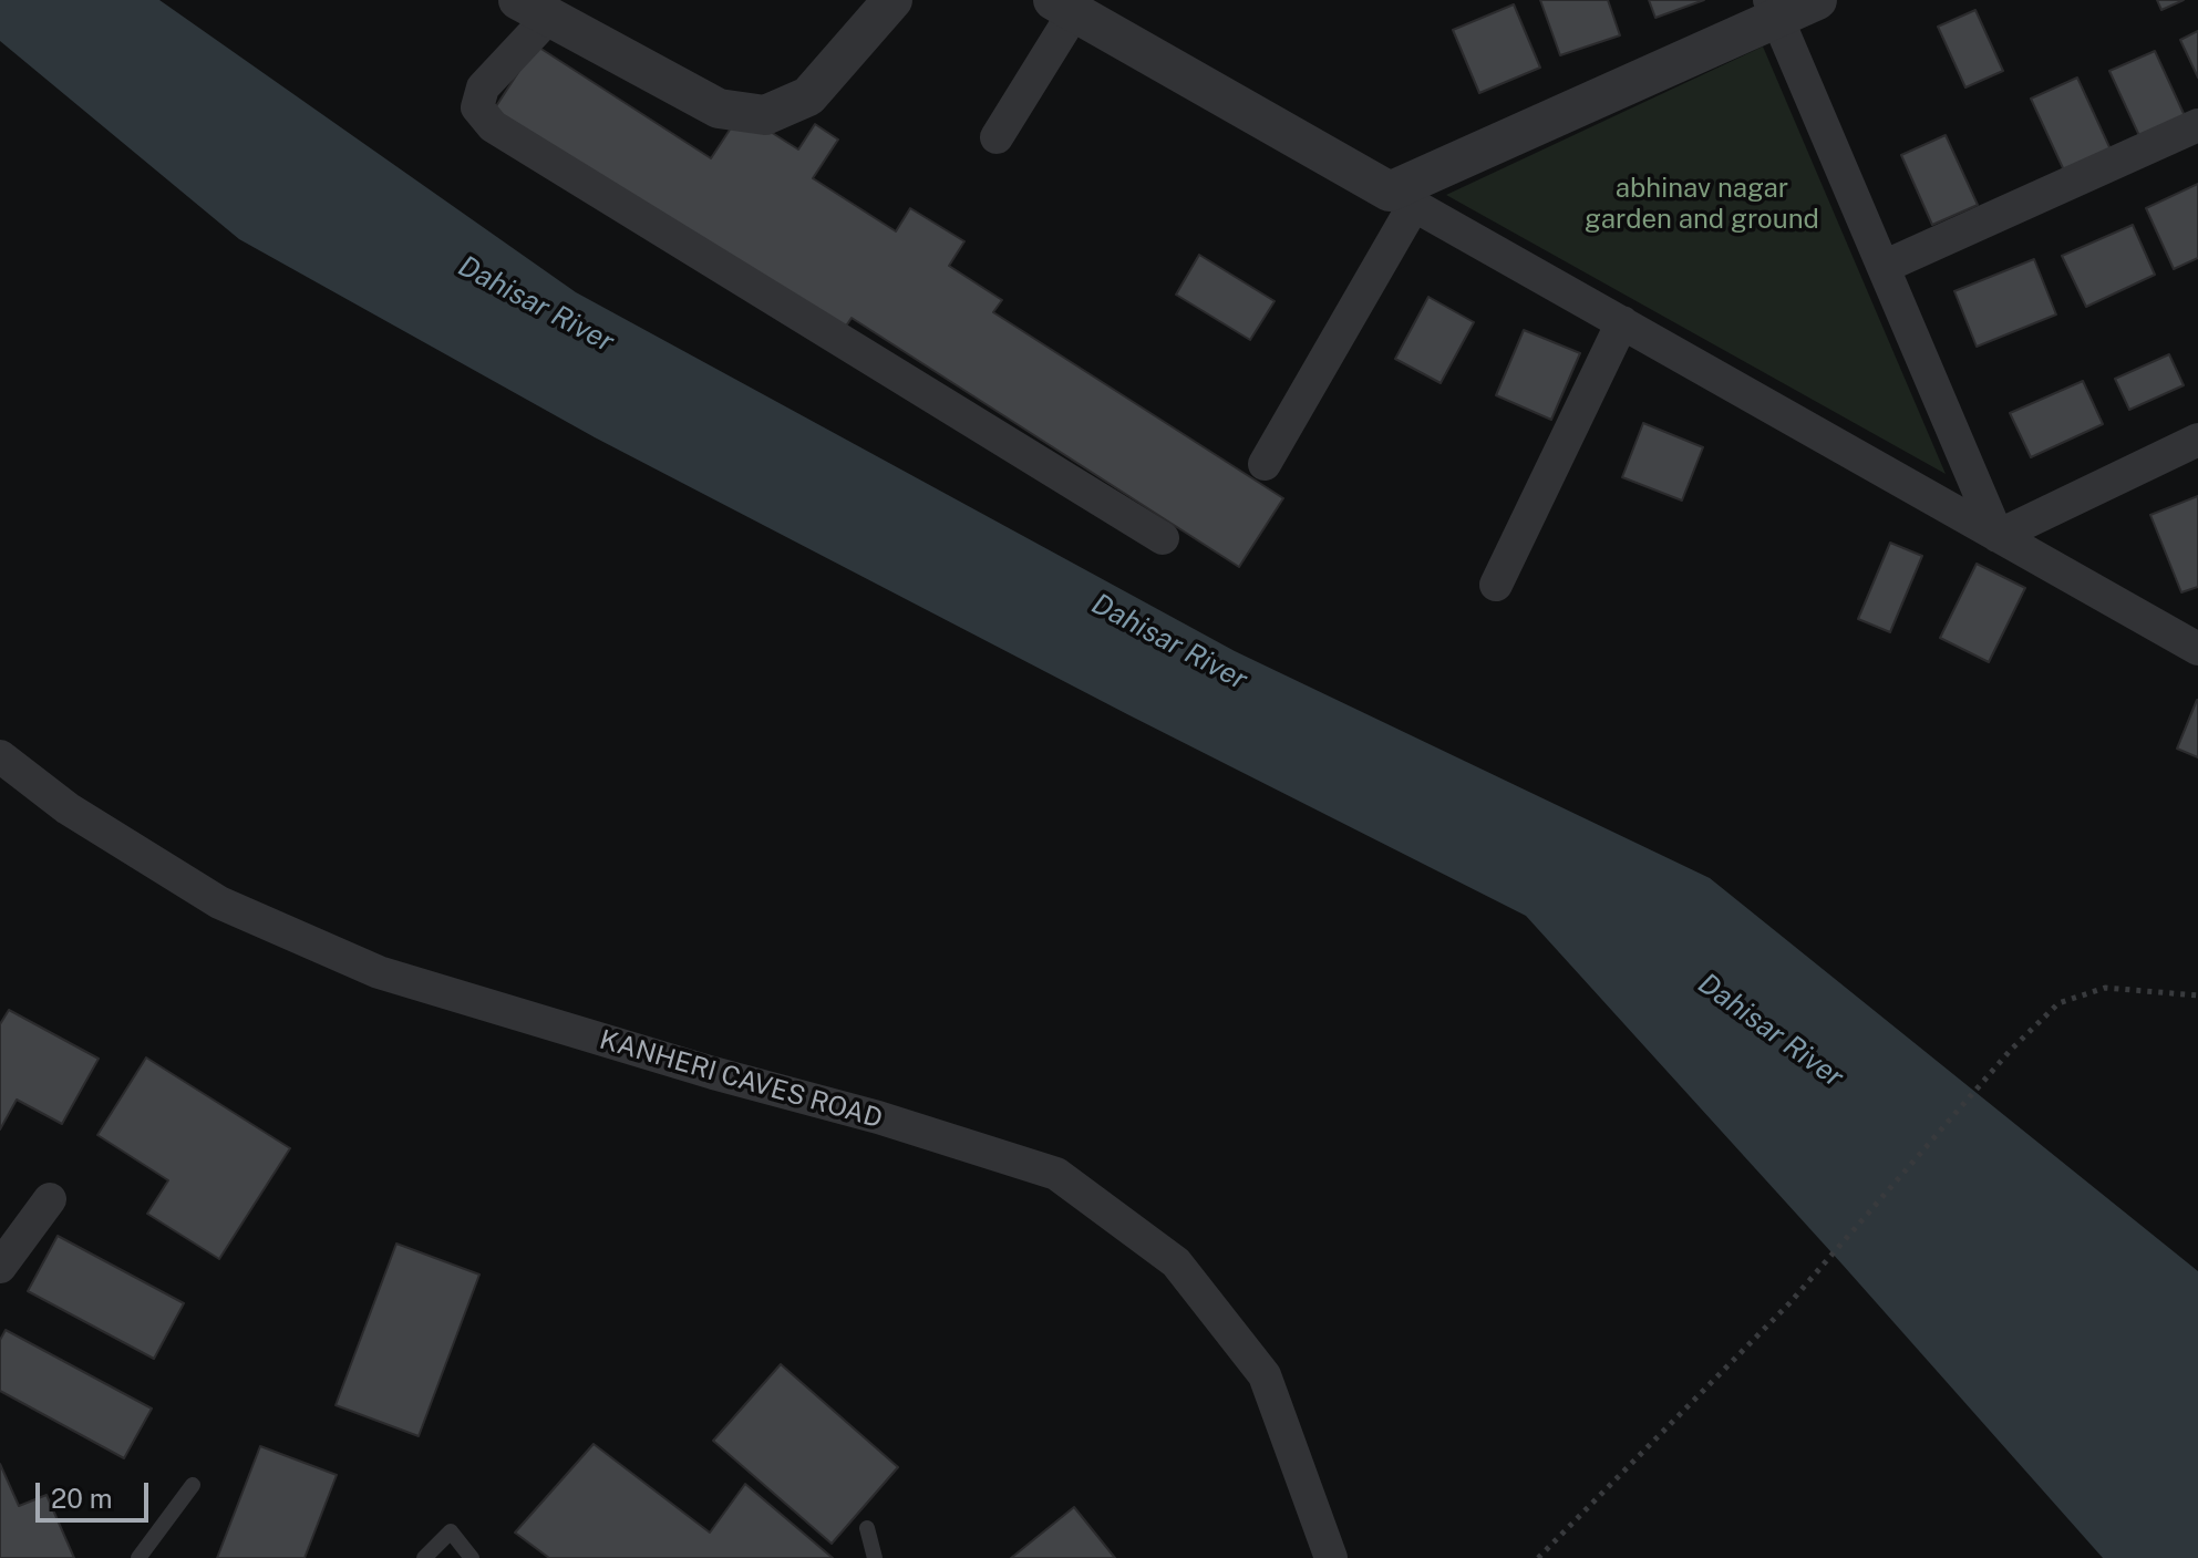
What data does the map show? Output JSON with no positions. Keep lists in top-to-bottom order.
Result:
{
  "streets": {
    "street": ["KANHERI CAVES ROAD"]
  },
  "water": ["Dahisar River"],
  "parks": ["abhinav nagar garden and ground"],
  "scale_bar": "20 m"
}
